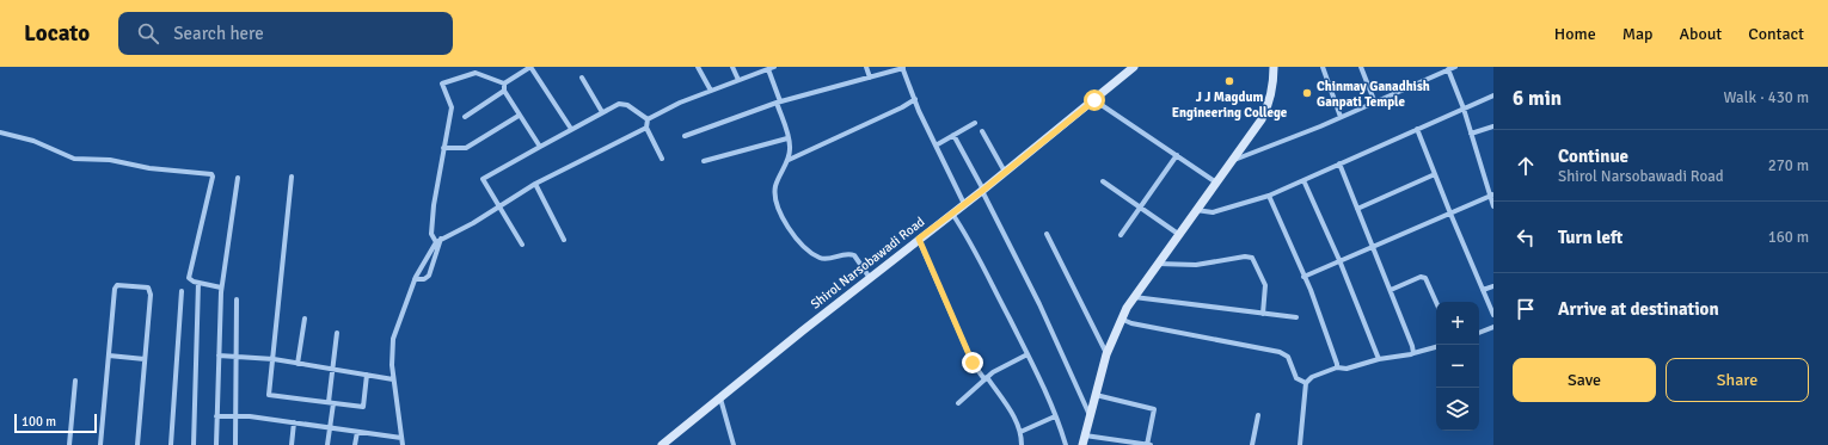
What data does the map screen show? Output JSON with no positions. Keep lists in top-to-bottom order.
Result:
{
  "streets": {
    "main road": ["Shirol Narsobawadi Road"]
  },
  "places": ["J J Magdum Engineering College", "Chinmay Ganadhish Ganpati Temple"],
  "scale_bar": "100 m",
  "page": {
    "header": "Locato",
    "search": "Search here",
    "nav": [
      "Home",
      "Map",
      "About",
      "Contact"
    ],
    "heading": ["6 min", "Walk · 430 m"],
    "list": [
      ["Continue", "Shirol Narsobawadi Road", "270 m"],
      ["Turn left", "160 m"],
      "Arrive at destination"
    ],
    "map_buttons": ["+", "−"],
    "buttons": ["Save", "Share"],
    "scale": "100 m"
  }
}
